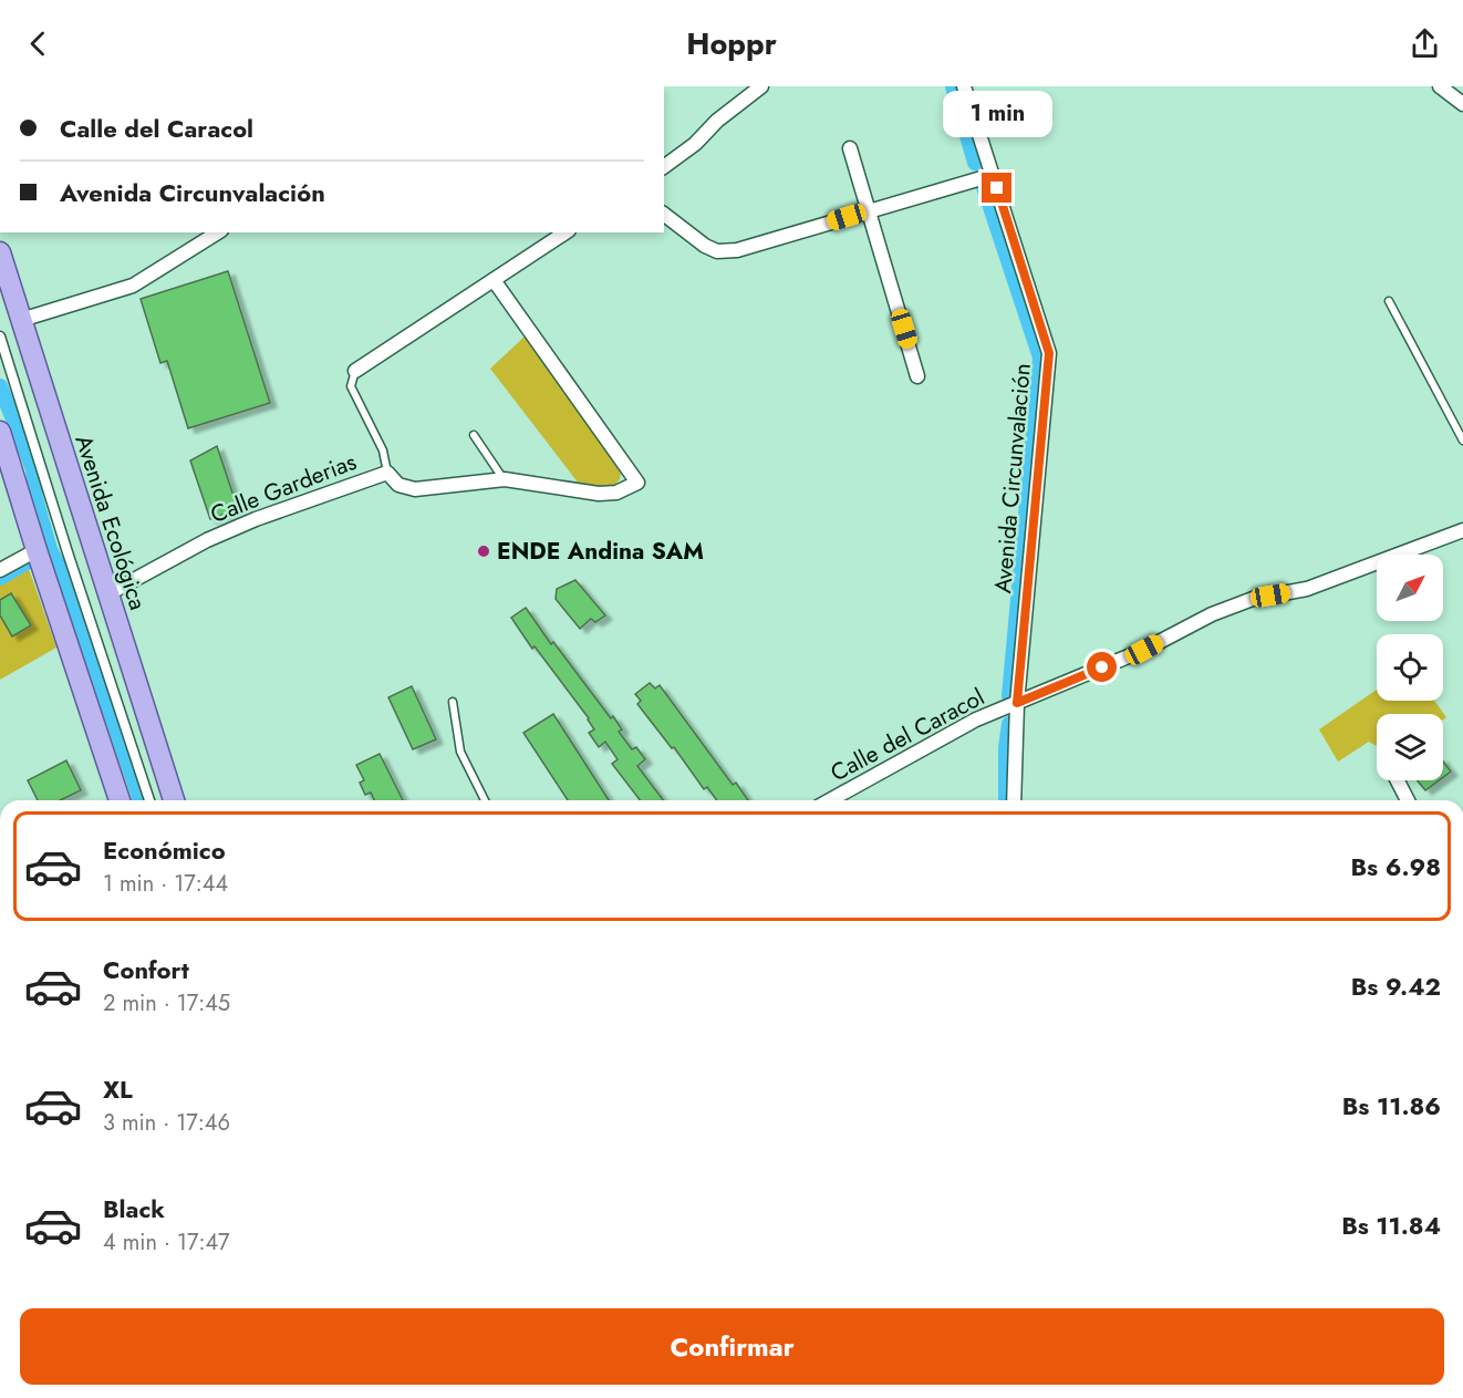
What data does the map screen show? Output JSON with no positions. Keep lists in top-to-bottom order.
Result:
{
  "streets": {
    "main road": ["Avenida Ecológica"],
    "street": ["Avenida Circunvalación", "Calle Garderias", "Calle del Caracol"]
  },
  "crossings": [
    ["Avenida Circunvalación", "Calle del Caracol"],
    ["Calle Garderias", "Avenida Ecológica"]
  ],
  "places": ["ENDE Andina SAM"],
  "north": "top right",
  "page": {
    "header": "Hoppr",
    "banner": ["Calle del Caracol", "Avenida Circunvalación"],
    "bubble": "1 min",
    "list": [
      {
        "name": "Económico",
        "note": "1 min · 17:44",
        "value": "Bs 6.98"
      },
      {
        "name": "Confort",
        "note": "2 min · 17:45",
        "value": "Bs 9.42"
      },
      {
        "name": "XL",
        "note": "3 min · 17:46",
        "value": "Bs 11.86"
      },
      {
        "name": "Black",
        "note": "4 min · 17:47",
        "value": "Bs 11.84"
      }
    ],
    "buttons": "Confirmar"
  }
}
